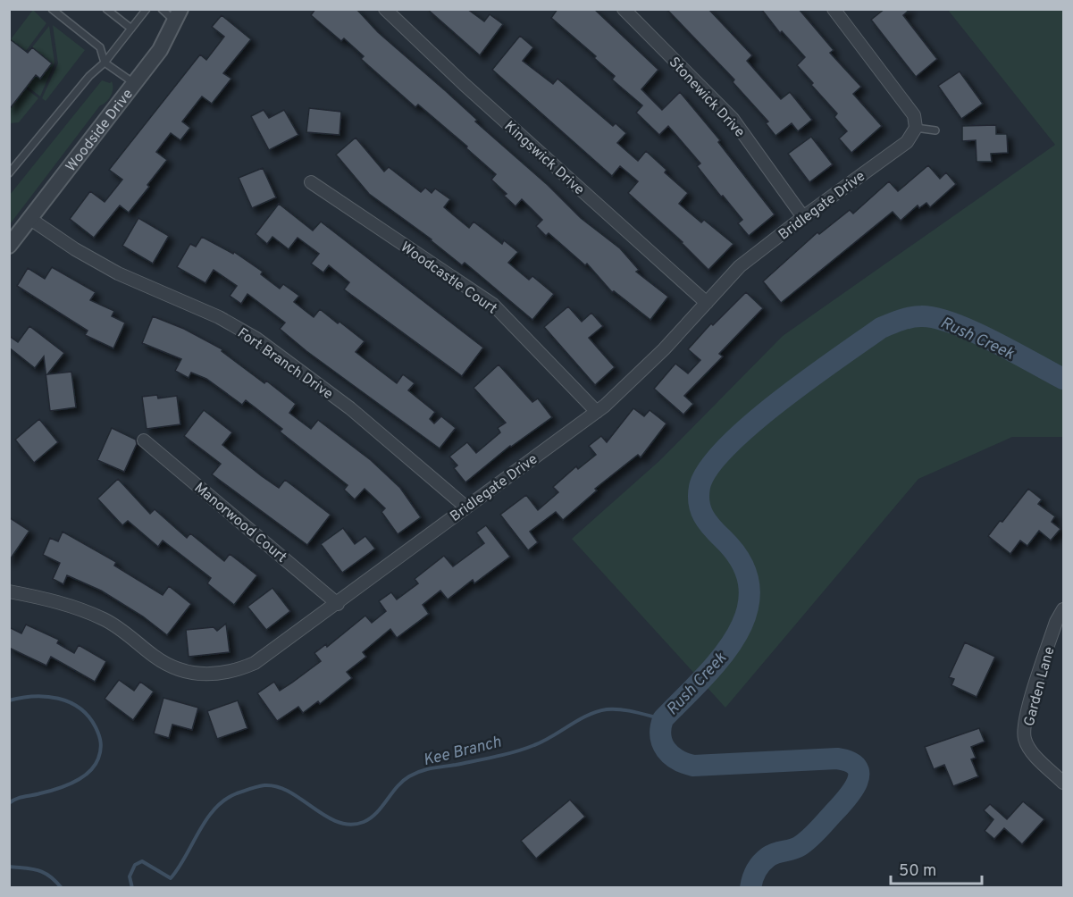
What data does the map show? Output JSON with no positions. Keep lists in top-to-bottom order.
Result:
{
  "streets": {
    "street": [
      "Stonewick Drive",
      "Woodside Drive",
      "Kingswick Drive",
      "Bridlegate Drive",
      "Woodcastle Court",
      "Fort Branch Drive",
      "Manorwood Court",
      "Garden Lane"
    ]
  },
  "crossings": [
    ["Stonewick Drive", "Bridlegate Drive"],
    ["Woodside Drive", "Fort Branch Drive"],
    ["Kingswick Drive", "Bridlegate Drive"],
    ["Bridlegate Drive", "Woodcastle Court"],
    ["Bridlegate Drive", "Fort Branch Drive"],
    ["Bridlegate Drive", "Manorwood Court"]
  ],
  "water": ["Rush Creek", "Kee Branch"],
  "scale_bar": "50 m"
}
